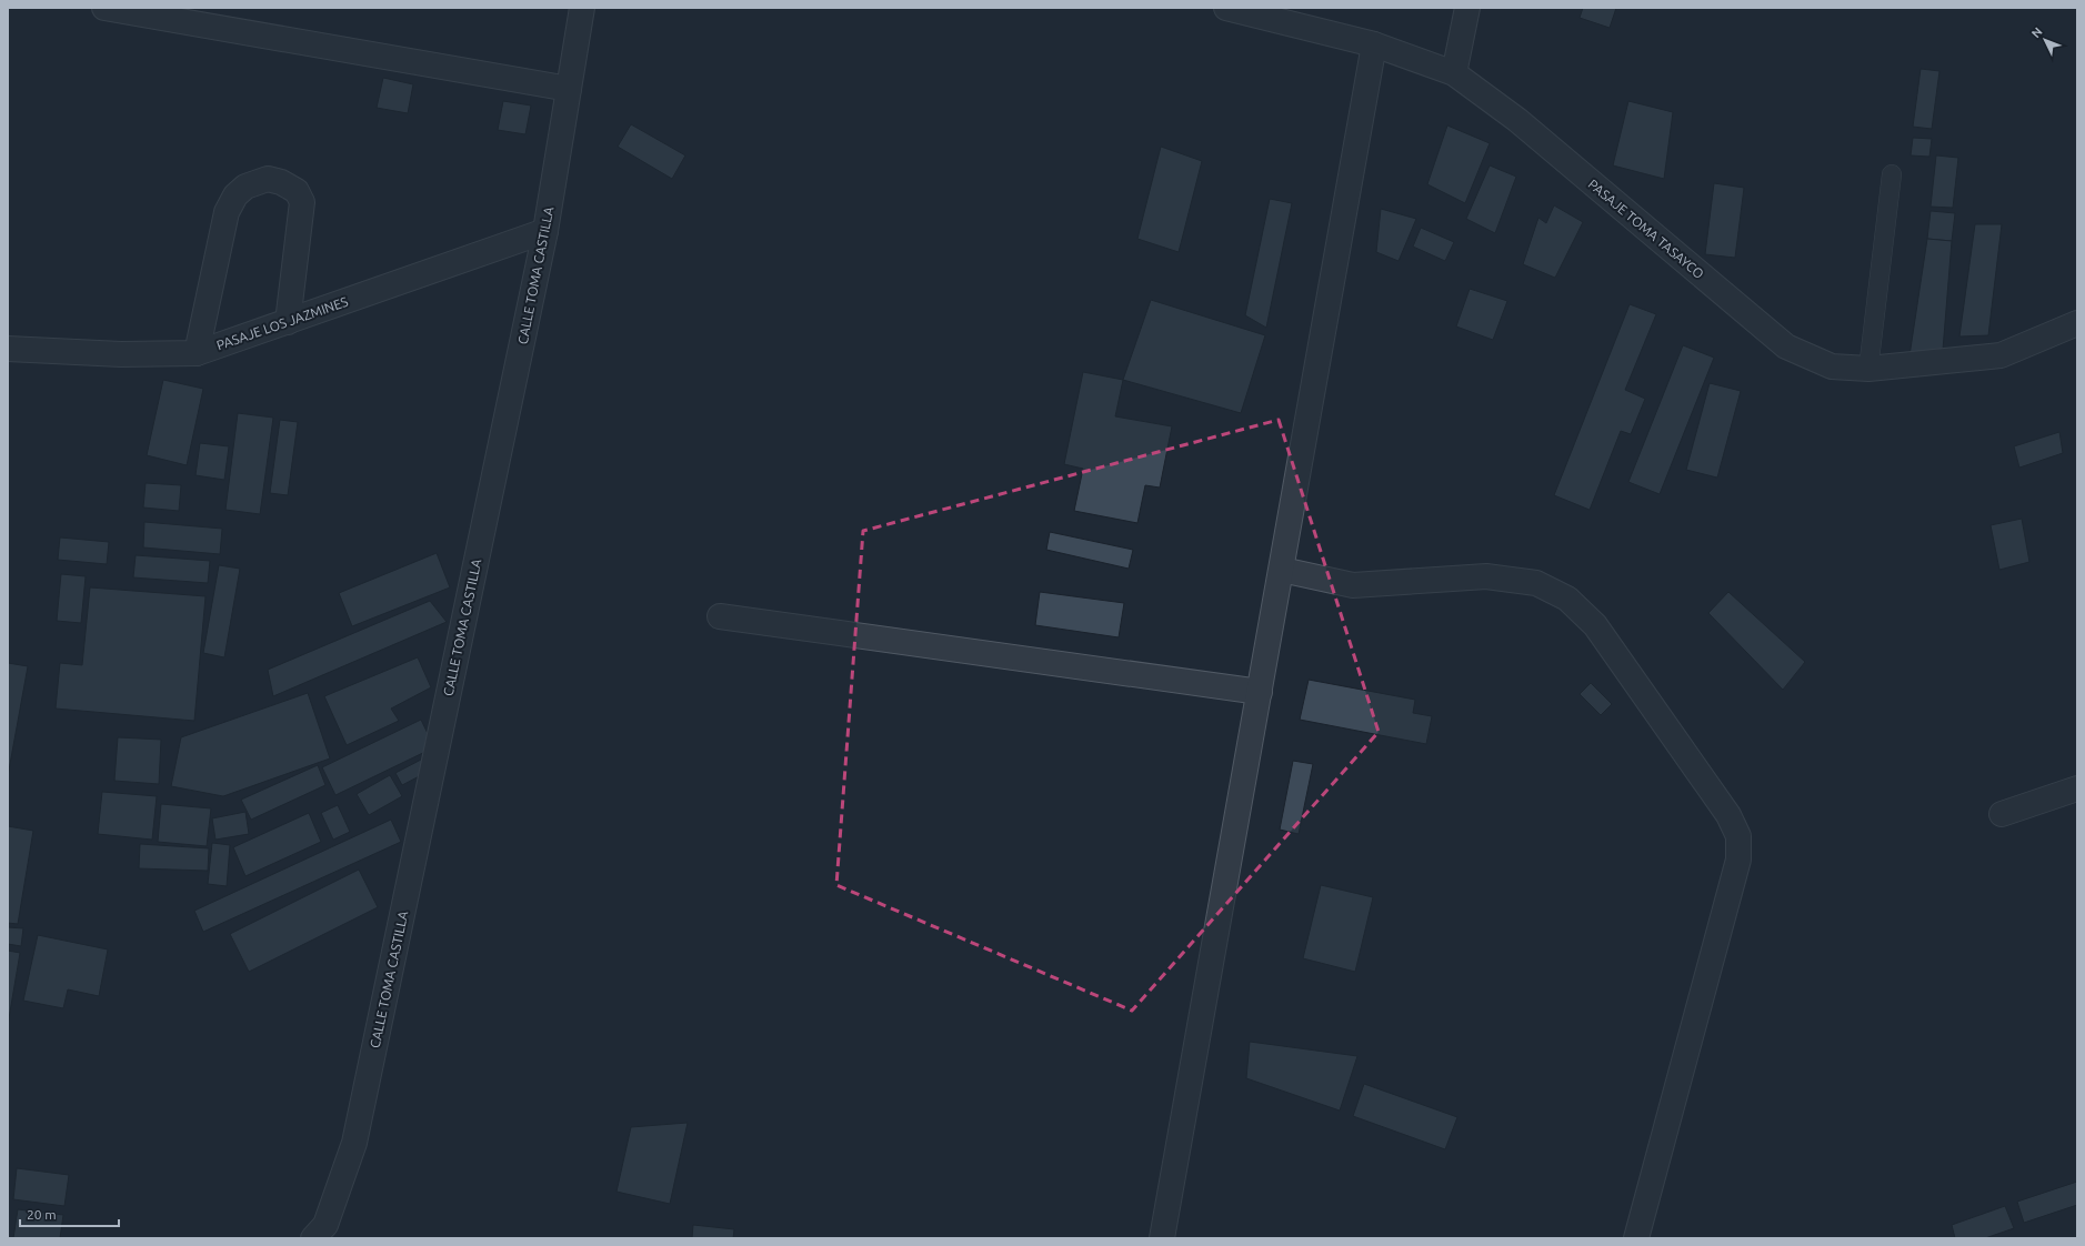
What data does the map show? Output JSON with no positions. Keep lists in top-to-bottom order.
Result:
{
  "streets": {
    "street": ["PASAJE TOMA TASAYCO", "CALLE TOMA CASTILLA", "PASAJE LOS JAZMINES"]
  },
  "crossings": [
    ["CALLE TOMA CASTILLA", "PASAJE LOS JAZMINES"]
  ],
  "scale_bar": "20 m",
  "north": "top left"
}
